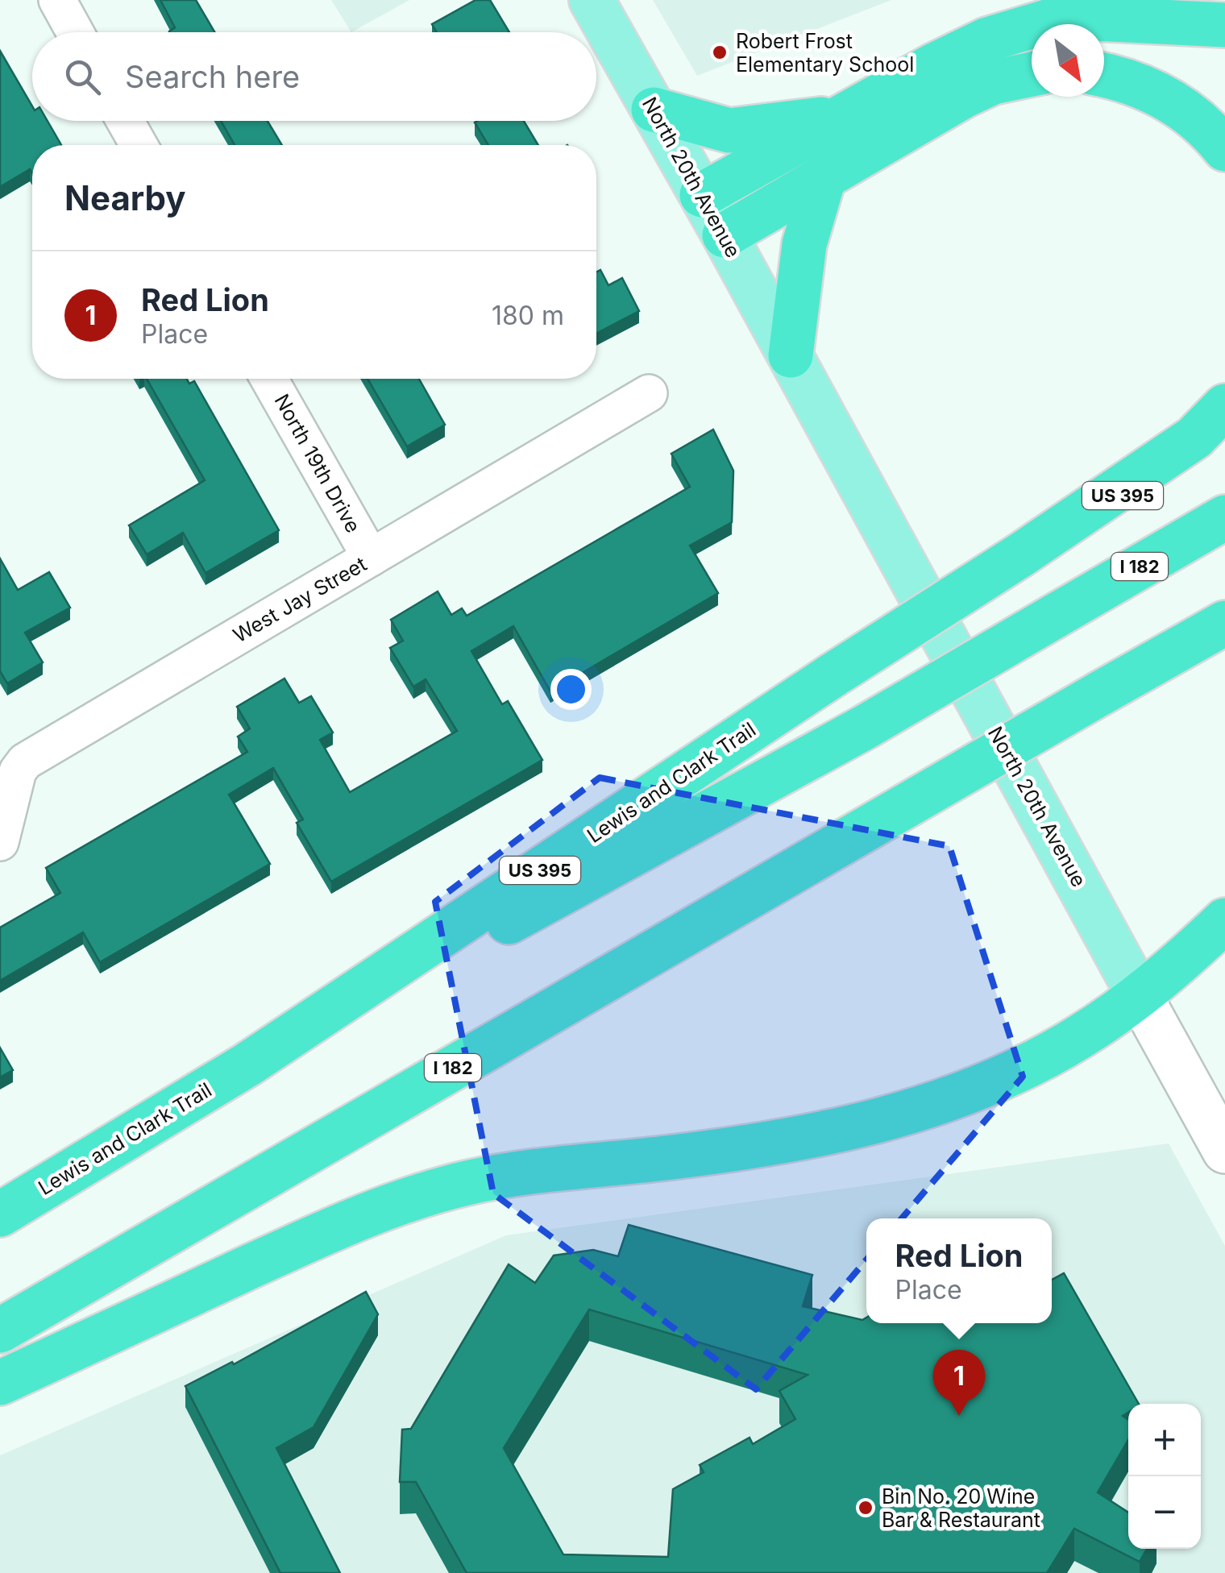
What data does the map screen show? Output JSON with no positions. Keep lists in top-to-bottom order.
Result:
{
  "streets": {
    "highway": ["US 395", "I 182", "Lewis and Clark Trail"],
    "main road": ["North 20th Avenue"],
    "street": ["North 19th Drive", "West Jay Street"]
  },
  "crossings": [
    ["North 19th Drive", "West Jay Street"],
    ["I 182", "Lewis and Clark Trail"]
  ],
  "places": ["Robert Frost Elementary School", "Bin No. 20 Wine Bar & Restaurant"],
  "north": "bottom right",
  "page": {
    "search": "Search here",
    "heading": "Nearby",
    "list": [
      {
        "mark": "1",
        "name": "Red Lion",
        "note": "Place",
        "value": "180 m"
      }
    ],
    "popup": ["Red Lion", "Place"],
    "pins": "1",
    "map_buttons": ["+", "−"]
  }
}
